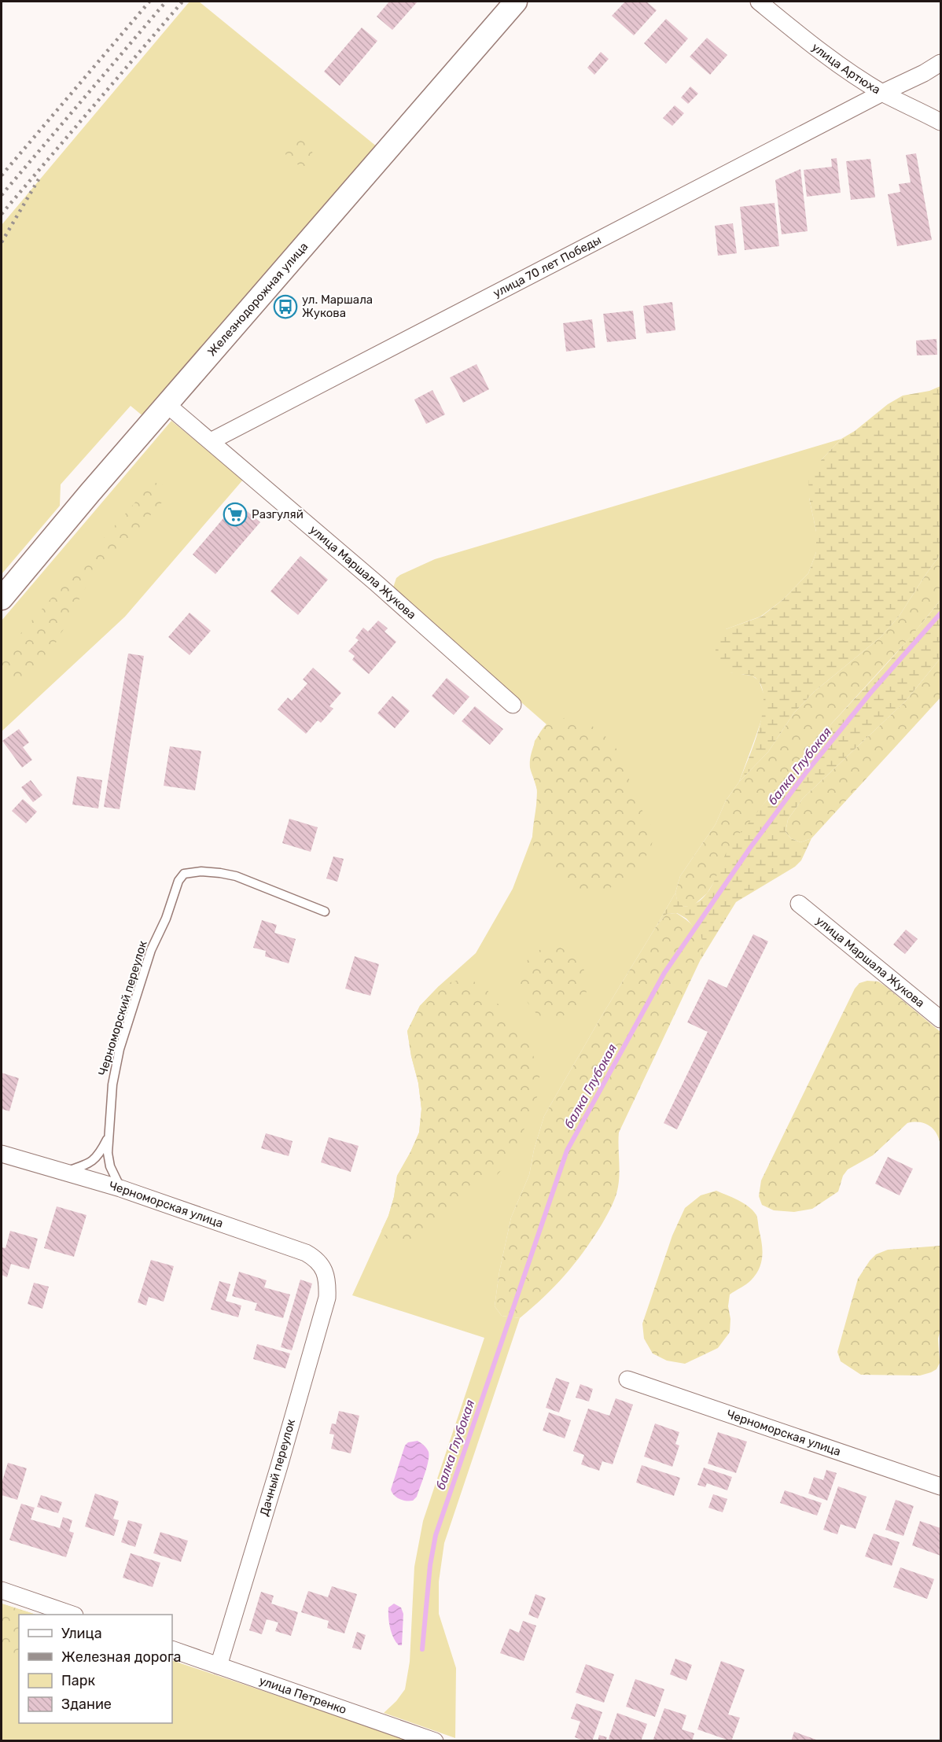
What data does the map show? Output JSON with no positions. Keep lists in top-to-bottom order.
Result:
{
  "streets": {
    "main road": ["Железнодорожная улица"],
    "street": [
      "улица Артюха",
      "улица 70 лет Победы",
      "улица Маршала Жукова",
      "Черноморская улица",
      "Дачный переулок",
      "улица Петренко"
    ],
    "lane": ["Черноморский переулок"]
  },
  "crossings": [
    ["улица Артюха", "улица 70 лет Победы"],
    ["улица 70 лет Победы", "улица Маршала Жукова"],
    ["Железнодорожная улица", "улица Маршала Жукова"],
    ["Черноморский переулок", "Черноморская улица"],
    ["Черноморская улица", "Дачный переулок"],
    ["Дачный переулок", "улица Петренко"]
  ],
  "water": ["балка Глубокая"],
  "places": {
    "bus stop": ["ул. Маршала Жукова"],
    "supermarket": ["Разгуляй"]
  },
  "legend": [
    "Улица",
    "Железная дорога",
    "Парк",
    "Здание"
  ]
}
